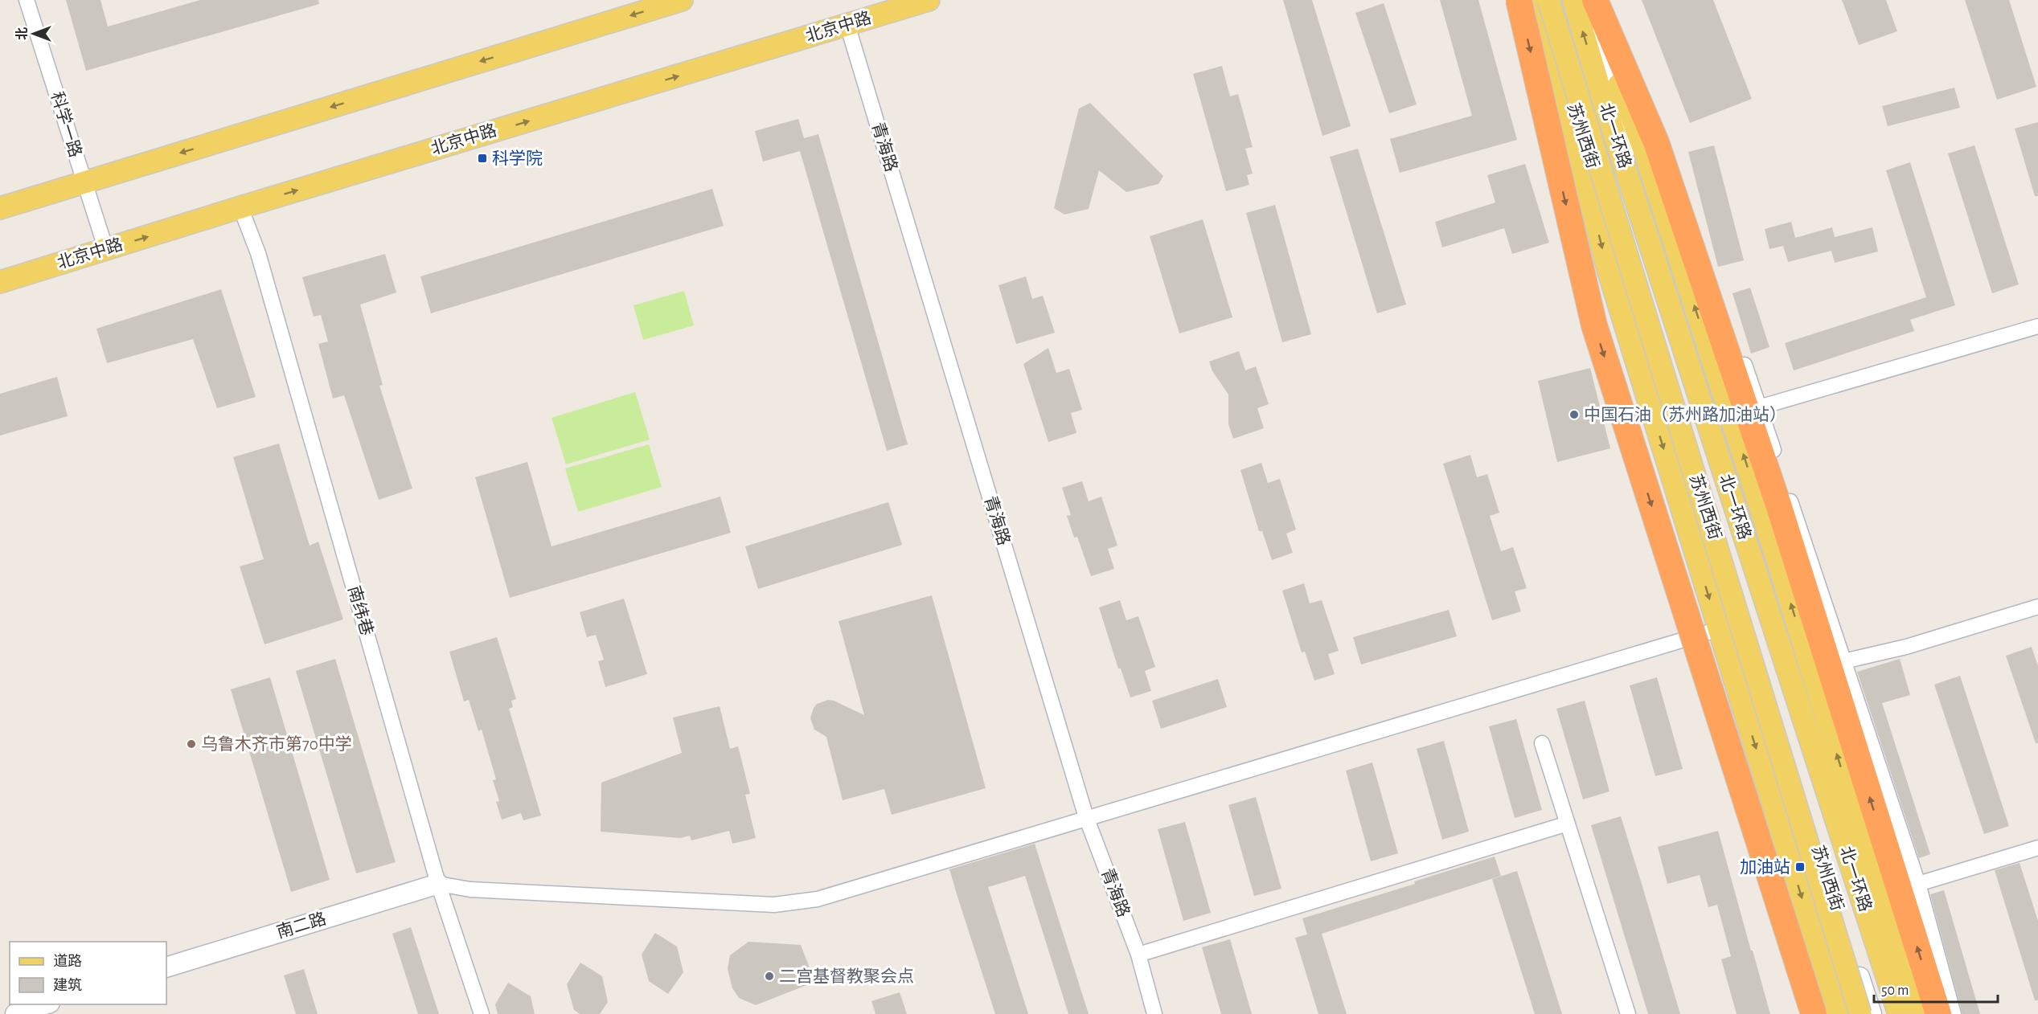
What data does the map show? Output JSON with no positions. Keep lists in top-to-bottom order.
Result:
{
  "streets": {
    "main road": [
      "北京中路",
      "苏州西街",
      "北一环路",
      "南二路"
    ],
    "street": ["科学一路", "青海路", "南纬巷"]
  },
  "crossings": [
    ["北京中路", "科学一路"],
    ["北京中路", "青海路"],
    ["北京中路", "南纬巷"],
    ["南纬巷", "南二路"]
  ],
  "places": {
    "transit": ["科学院", "加油站"],
    "other": ["中国石油（苏州路加油站）", "乌鲁木齐市第70中学", "二宫基督教聚会点"]
  },
  "legend": ["道路", "建筑"],
  "scale_bar": "50 m",
  "north": "left"
}
